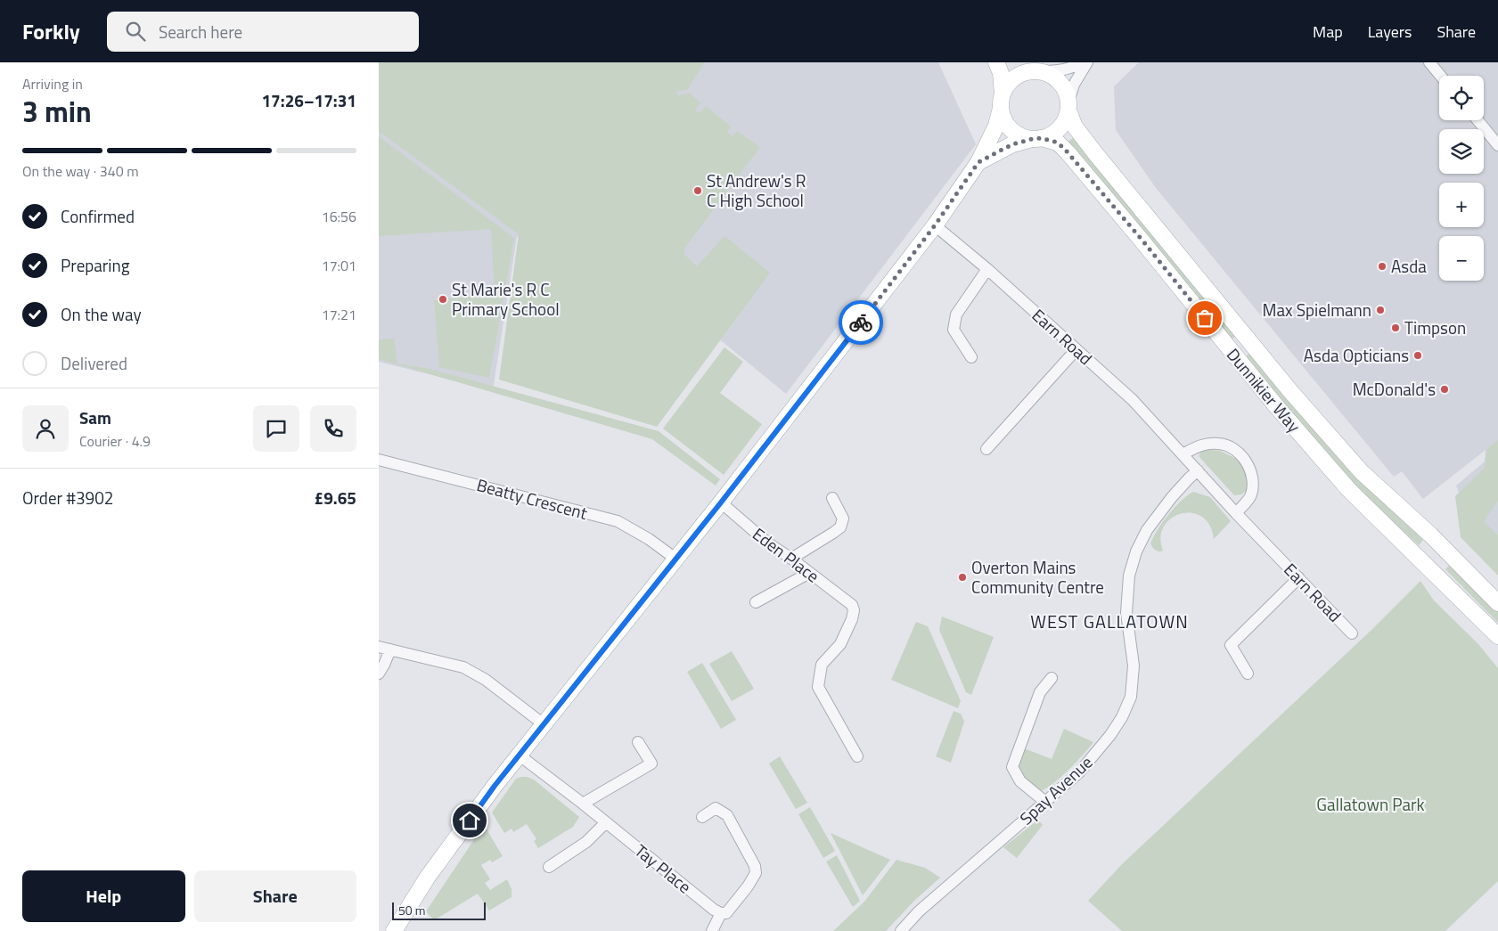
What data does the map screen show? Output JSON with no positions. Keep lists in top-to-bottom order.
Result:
{
  "streets": {
    "main road": ["Dunnikier Way"],
    "street": [
      "Earn Road",
      "Beatty Crescent",
      "Eden Place",
      "Spay Avenue",
      "Tay Place"
    ]
  },
  "crossings": [
    ["Earn Road", "Spay Avenue"]
  ],
  "districts": ["WEST GALLATOWN"],
  "parks": ["Gallatown Park"],
  "places": [
    "St Andrew's R C High School",
    "Asda",
    "St Marie's R C Primary School",
    "Max Spielmann",
    "Timpson",
    "Asda Opticians",
    "McDonald's",
    "Overton Mains Community Centre"
  ],
  "scale_bar": "50 m",
  "page": {
    "header": "Forkly",
    "search": "Search here",
    "nav": ["Map", "Layers", "Share"],
    "heading": ["3 min", "Arriving in", "17:26–17:31"],
    "panel": [
      "Sam",
      "Courier · 4.9",
      "Order #3902",
      "£9.65"
    ],
    "map_buttons": ["+", "−"],
    "bar": "On the way · 340 m",
    "list": [
      ["Confirmed", "16:56"],
      ["Preparing", "17:01"],
      ["On the way", "17:21"],
      "Delivered"
    ],
    "buttons": ["Help", "Share"],
    "scale": "50 m"
  }
}
